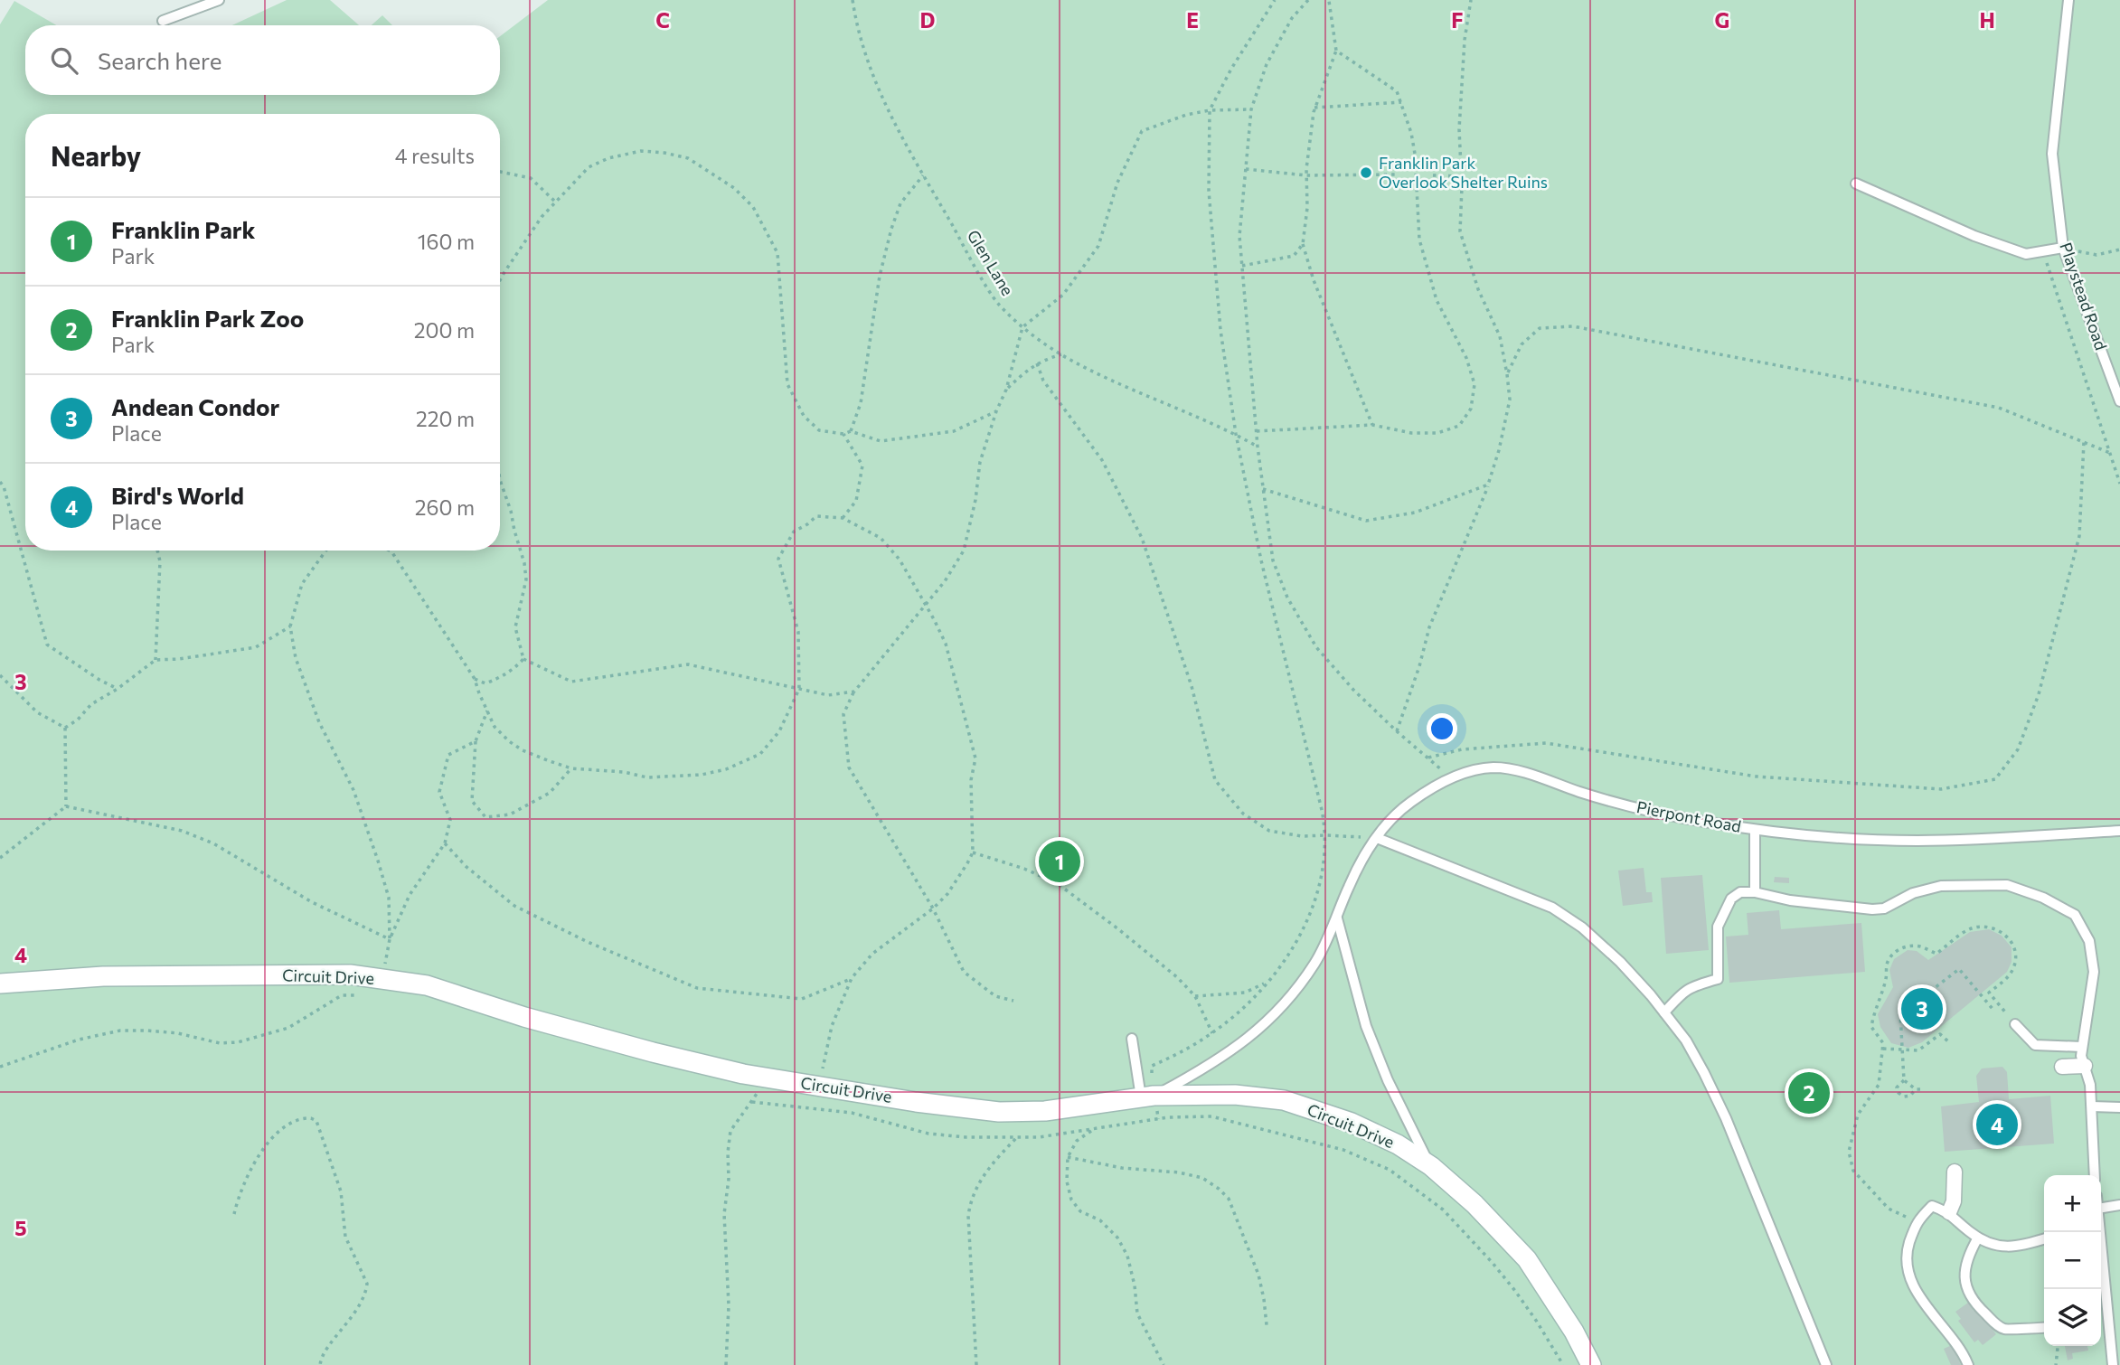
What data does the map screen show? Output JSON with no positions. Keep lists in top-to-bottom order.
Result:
{
  "streets": {
    "main road": ["Circuit Drive"],
    "lane": ["Playstead Road", "Pierpont Road"],
    "path": ["Glen Lane"]
  },
  "crossings": [
    ["Pierpont Road", "Circuit Drive"]
  ],
  "places": ["Franklin Park Overlook Shelter Ruins"],
  "page": {
    "search": "Search here",
    "heading": ["Nearby", "4 results"],
    "list": [
      {
        "mark": "1",
        "name": "Franklin Park",
        "note": "Park",
        "value": "160 m"
      },
      {
        "mark": "2",
        "name": "Franklin Park Zoo",
        "note": "Park",
        "value": "200 m"
      },
      {
        "mark": "3",
        "name": "Andean Condor",
        "note": "Place",
        "value": "220 m"
      },
      {
        "mark": "4",
        "name": "Bird's World",
        "note": "Place",
        "value": "260 m"
      }
    ],
    "pins": [
      "1",
      "3",
      "2",
      "4"
    ],
    "map_buttons": ["+", "−"]
  },
  "grid": {
    "columns": [
      "C",
      "D",
      "E",
      "F",
      "G",
      "H"
    ],
    "rows": ["3", "4", "5"]
  }
}
